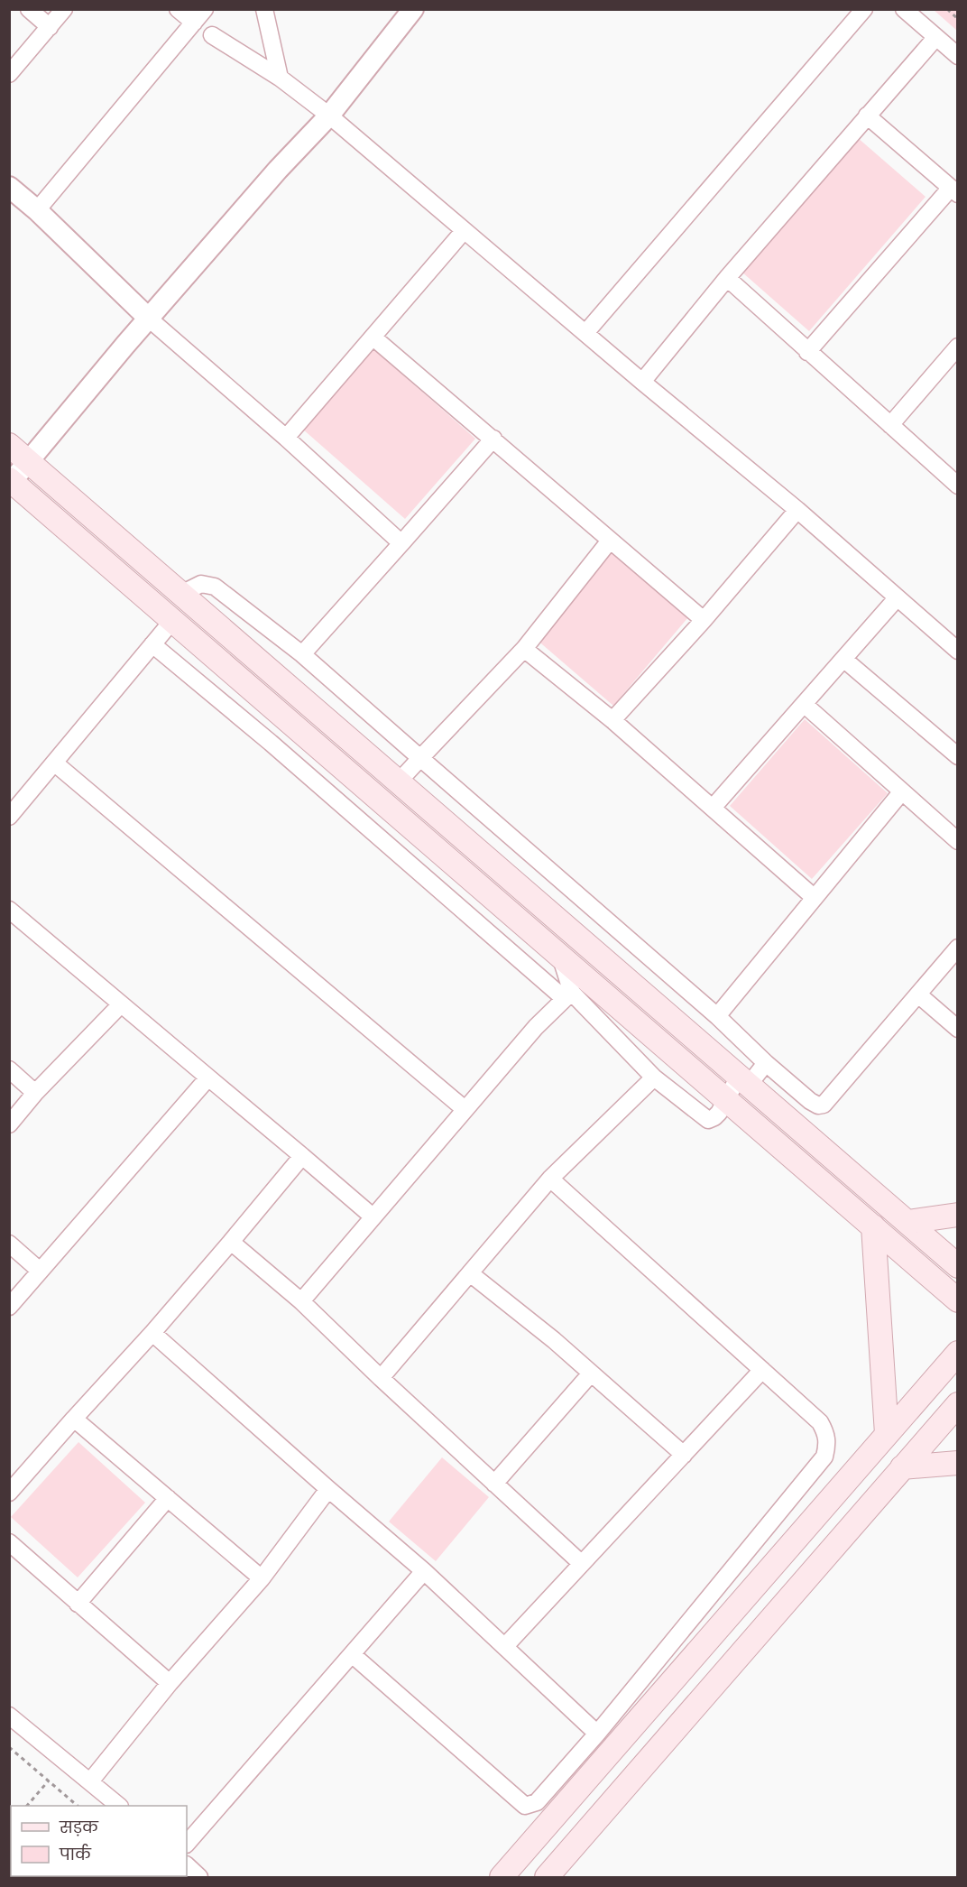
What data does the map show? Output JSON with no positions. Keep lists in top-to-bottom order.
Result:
{
  "legend": ["सड़क", "पार्क"]
}
